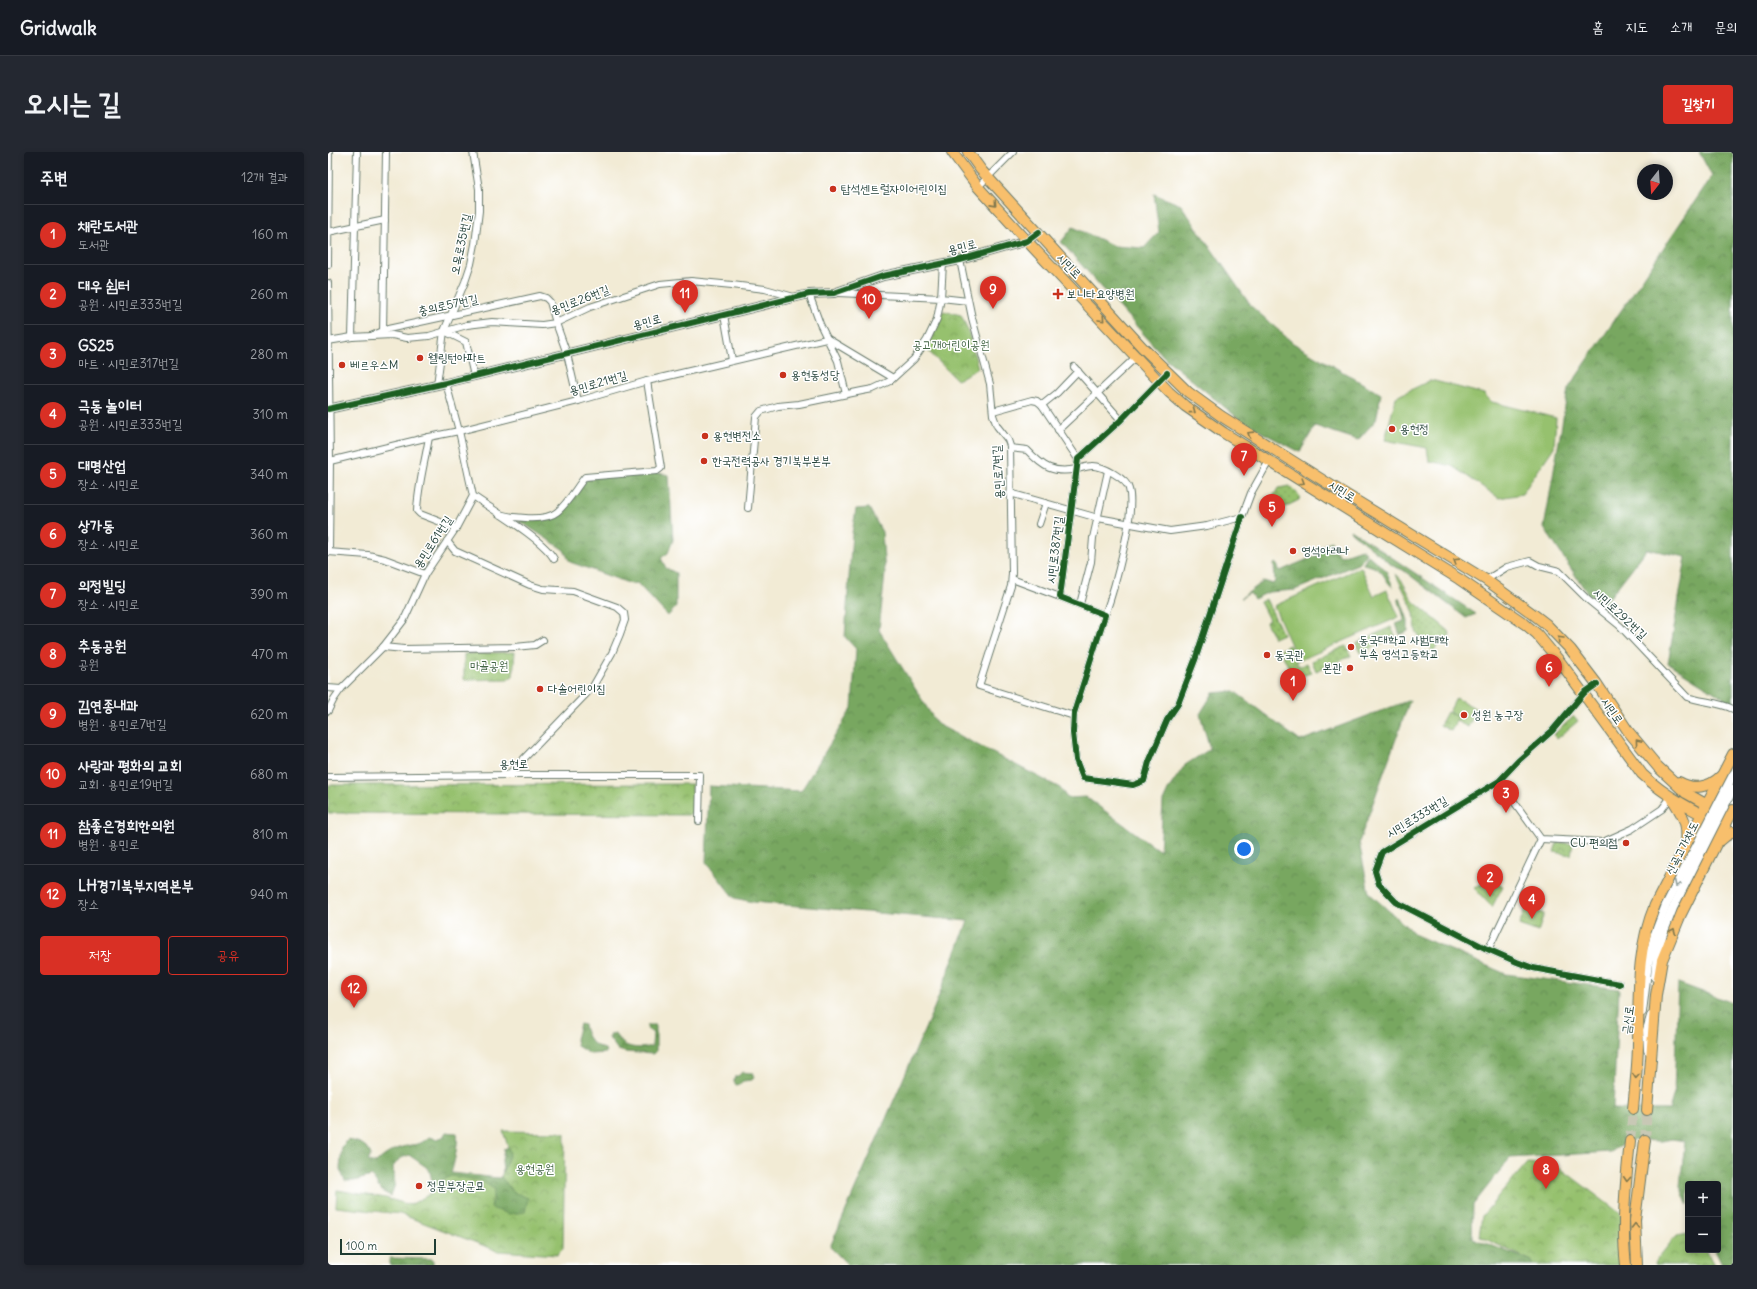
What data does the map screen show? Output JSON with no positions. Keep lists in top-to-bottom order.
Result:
{
  "streets": {
    "main road": ["시민로", "금신로"],
    "street": [
      "오목로35번길",
      "용민로",
      "용민로26번길",
      "충의로57번길",
      "용민로21번길",
      "용민로7번길",
      "용민로61번길",
      "시민로387번길",
      "시민로292번길",
      "용현로",
      "시민로333번길",
      "신곡고가차도"
    ]
  },
  "crossings": [
    ["오목로35번길", "용민로"],
    ["오목로35번길", "용민로26번길"],
    ["오목로35번길", "충의로57번길"],
    ["용민로", "시민로"],
    ["용민로", "용민로26번길"],
    ["용민로", "충의로57번길"],
    ["용민로", "용민로7번길"],
    ["시민로", "시민로292번길"],
    ["시민로", "시민로333번길"],
    ["용민로26번길", "충의로57번길"],
    ["충의로57번길", "용민로21번길"],
    ["신곡고가차도", "금신로"]
  ],
  "parks": ["공고개어린이공원", "마골공원", "용현공원"],
  "places": {
    "other": [
      "탑석센트럴자이어린이집",
      "웰링턴아파트",
      "베르우스M",
      "용현동성당",
      "용현정",
      "용현변전소",
      "한국전력공사 경기북부본부",
      "영석아레나",
      "동국대학교 사범대학 부속 영석고등학교",
      "동국관",
      "본관",
      "다솔어린이집",
      "성원 농구장",
      "CU 편의점",
      "정문부장군묘"
    ],
    "health": ["보니타요양병원"]
  },
  "scale_bar": "100 m",
  "north": "bottom",
  "page": {
    "header": "Gridwalk",
    "nav": [
      "홈",
      "지도",
      "소개",
      "문의"
    ],
    "title": "오시는 길",
    "buttons": [
      "길찾기",
      ["저장", "공유"]
    ],
    "heading": ["주변", "12개 결과"],
    "list": [
      {
        "mark": "1",
        "name": "채란도서관",
        "note": "도서관",
        "value": "160 m"
      },
      {
        "mark": "2",
        "name": "대우 쉼터",
        "note": "공원 · 시민로333번길",
        "value": "260 m"
      },
      {
        "mark": "3",
        "name": "GS25",
        "note": "마트 · 시민로317번길",
        "value": "280 m"
      },
      {
        "mark": "4",
        "name": "극동 놀이터",
        "note": "공원 · 시민로333번길",
        "value": "310 m"
      },
      {
        "mark": "5",
        "name": "대명산업",
        "note": "장소 · 시민로",
        "value": "340 m"
      },
      {
        "mark": "6",
        "name": "상가동",
        "note": "장소 · 시민로",
        "value": "360 m"
      },
      {
        "mark": "7",
        "name": "의정빌딩",
        "note": "장소 · 시민로",
        "value": "390 m"
      },
      {
        "mark": "8",
        "name": "추동공원",
        "note": "공원",
        "value": "470 m"
      },
      {
        "mark": "9",
        "name": "김연종내과",
        "note": "병원 · 용민로7번길",
        "value": "620 m"
      },
      {
        "mark": "10",
        "name": "사랑과 평화의 교회",
        "note": "교회 · 용민로19번길",
        "value": "680 m"
      },
      {
        "mark": "11",
        "name": "참좋은경희한의원",
        "note": "병원 · 용민로",
        "value": "810 m"
      },
      {
        "mark": "12",
        "name": "LH경기북부지역본부",
        "note": "장소",
        "value": "940 m"
      }
    ],
    "pins": [
      "9",
      "11",
      "10",
      "7",
      "5",
      "6",
      "1",
      "3",
      "2",
      "4",
      "12",
      "8"
    ],
    "map_buttons": ["+", "−"],
    "scale": "100 m"
  }
}
